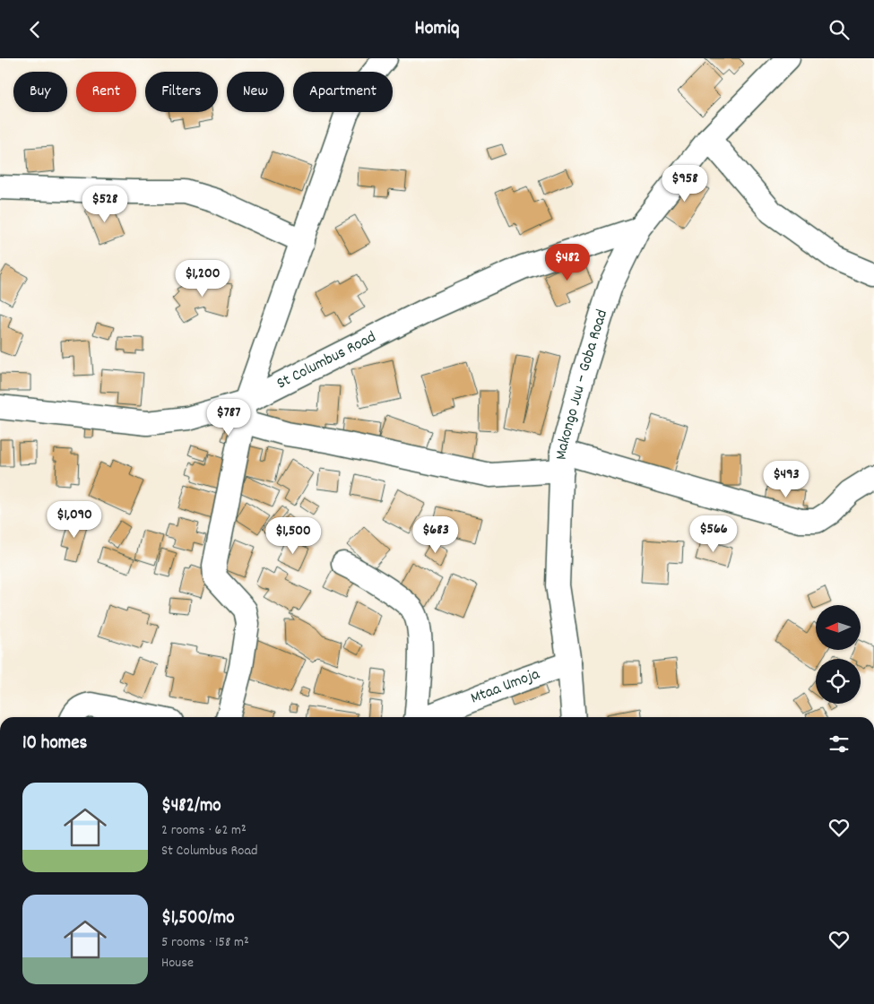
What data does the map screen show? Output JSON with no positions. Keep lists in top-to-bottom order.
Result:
{
  "streets": {
    "street": ["St Columbus Road", "Makongo Juu – Goba Road", "Mtaa Umoja"]
  },
  "crossings": [
    ["St Columbus Road", "Makongo Juu – Goba Road"],
    ["Makongo Juu – Goba Road", "Mtaa Umoja"]
  ],
  "north": "left",
  "page": {
    "header": "Homiq",
    "chip": [
      "Buy",
      "Rent",
      "Filters",
      "New",
      "Apartment"
    ],
    "price": [
      "$958",
      "$528",
      "$482",
      "$1,200",
      "$787",
      "$493",
      "$1,090",
      "$566",
      "$683",
      "$1,500"
    ],
    "heading": "10 homes",
    "list": [
      {
        "name": "$482/mo",
        "note": "2 rooms · 62 m² · St Columbus Road"
      },
      {
        "name": "$1,500/mo",
        "note": "5 rooms · 158 m² · House"
      }
    ]
  }
}
